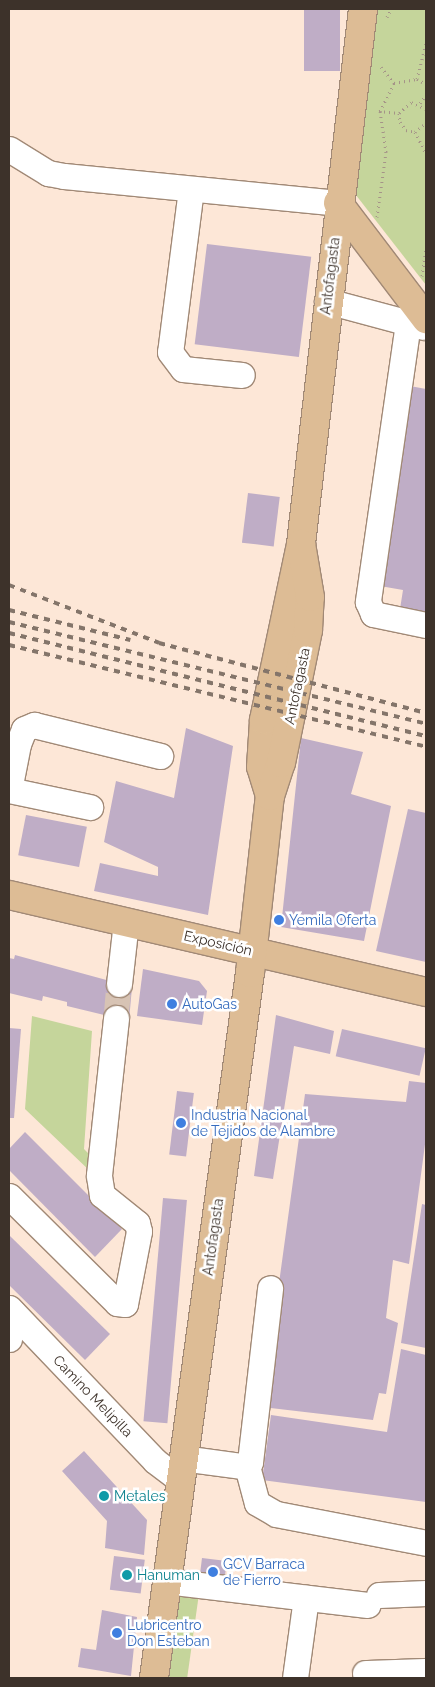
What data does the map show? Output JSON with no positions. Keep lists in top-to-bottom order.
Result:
{
  "streets": {
    "main road": ["Antofagasta", "Exposición"],
    "street": ["Camino Melipilla"]
  },
  "crossings": [
    ["Antofagasta", "Exposición"],
    ["Antofagasta", "Camino Melipilla"]
  ],
  "places": [
    "Yemila Oferta",
    "AutoGas",
    "Industria Nacional de Tejidos de Alambre",
    "Metales",
    "GCV Barraca de Fierro",
    "Hanuman",
    "Lubricentro Don Esteban"
  ]
}
